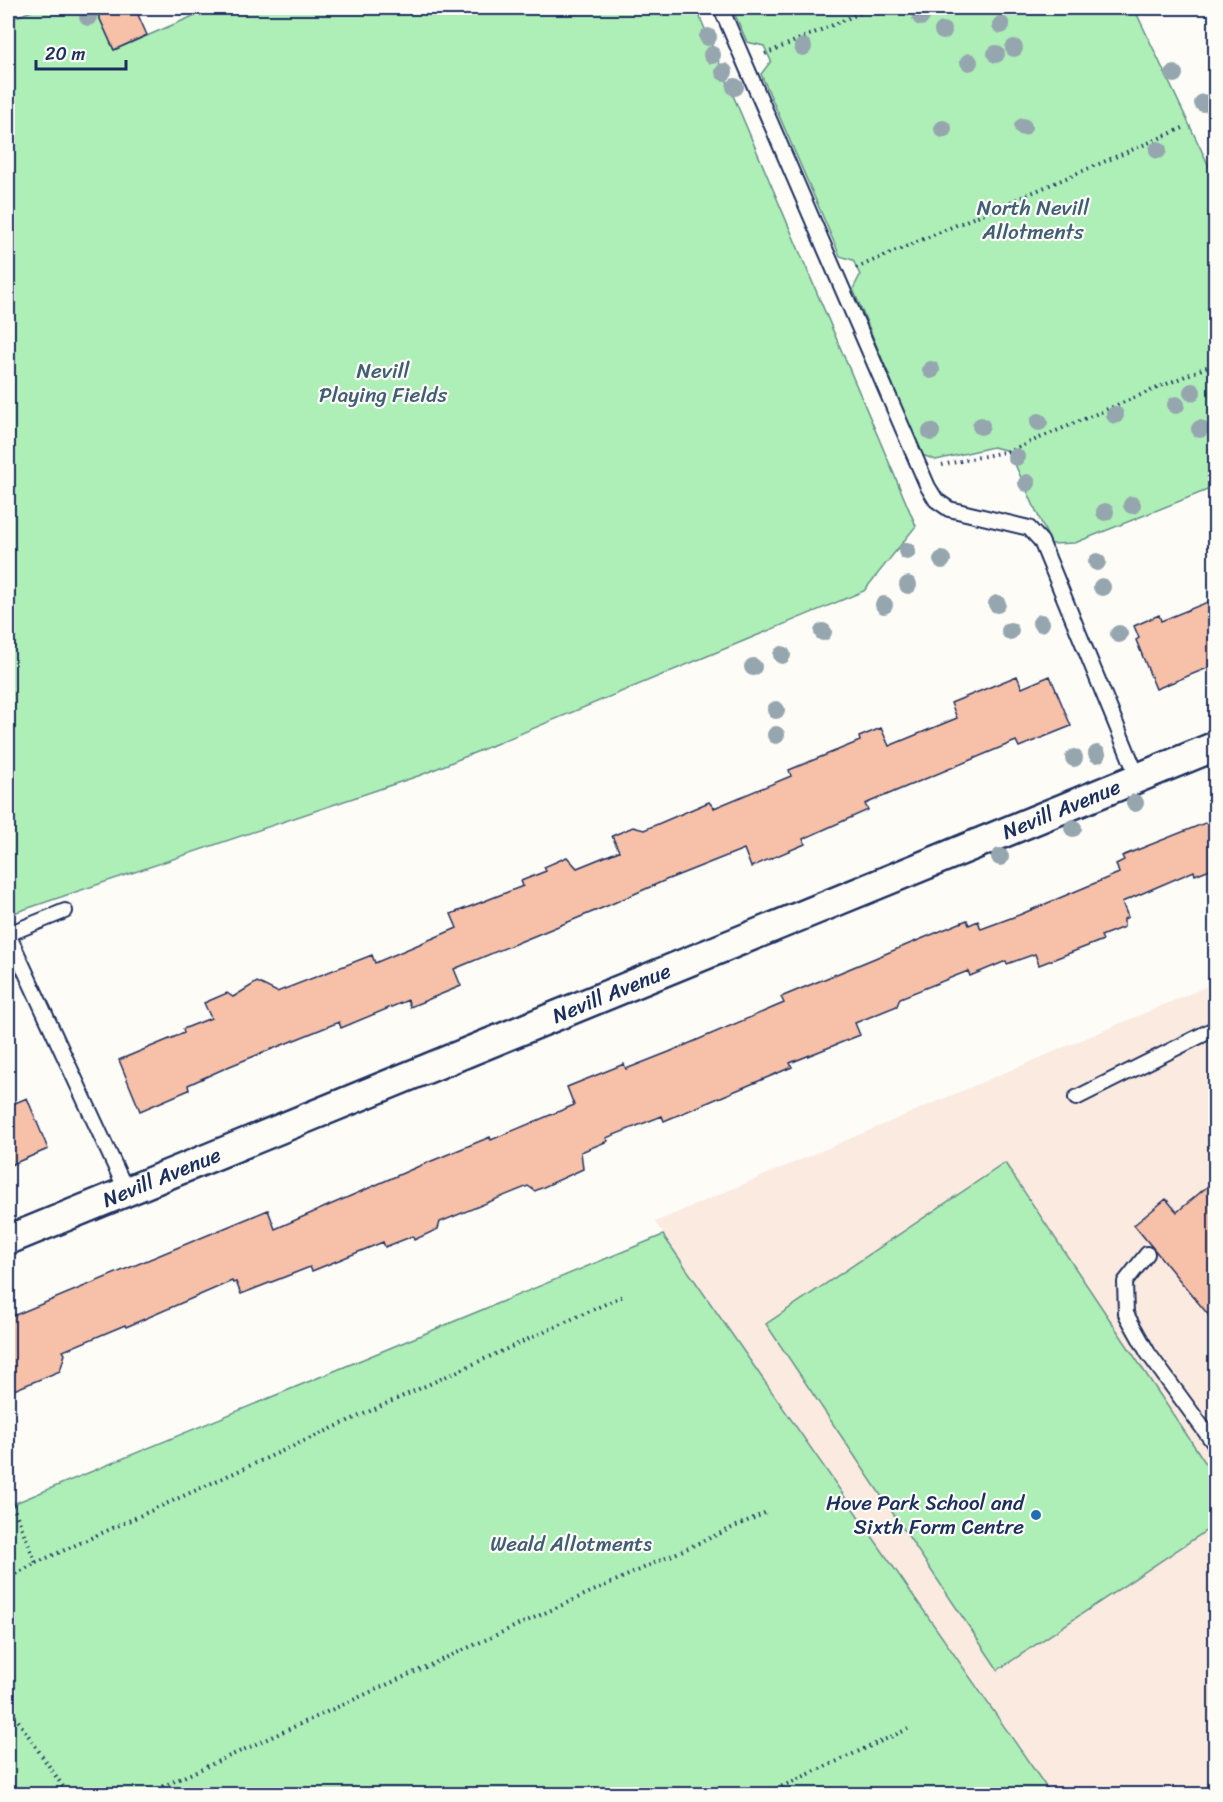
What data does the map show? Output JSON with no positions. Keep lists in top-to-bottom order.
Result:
{
  "streets": {
    "street": ["Nevill Avenue"]
  },
  "parks": ["North Nevill Allotments", "Nevill Playing Fields", "Weald Allotments"],
  "places": ["Hove Park School and Sixth Form Centre"],
  "scale_bar": "20 m"
}
